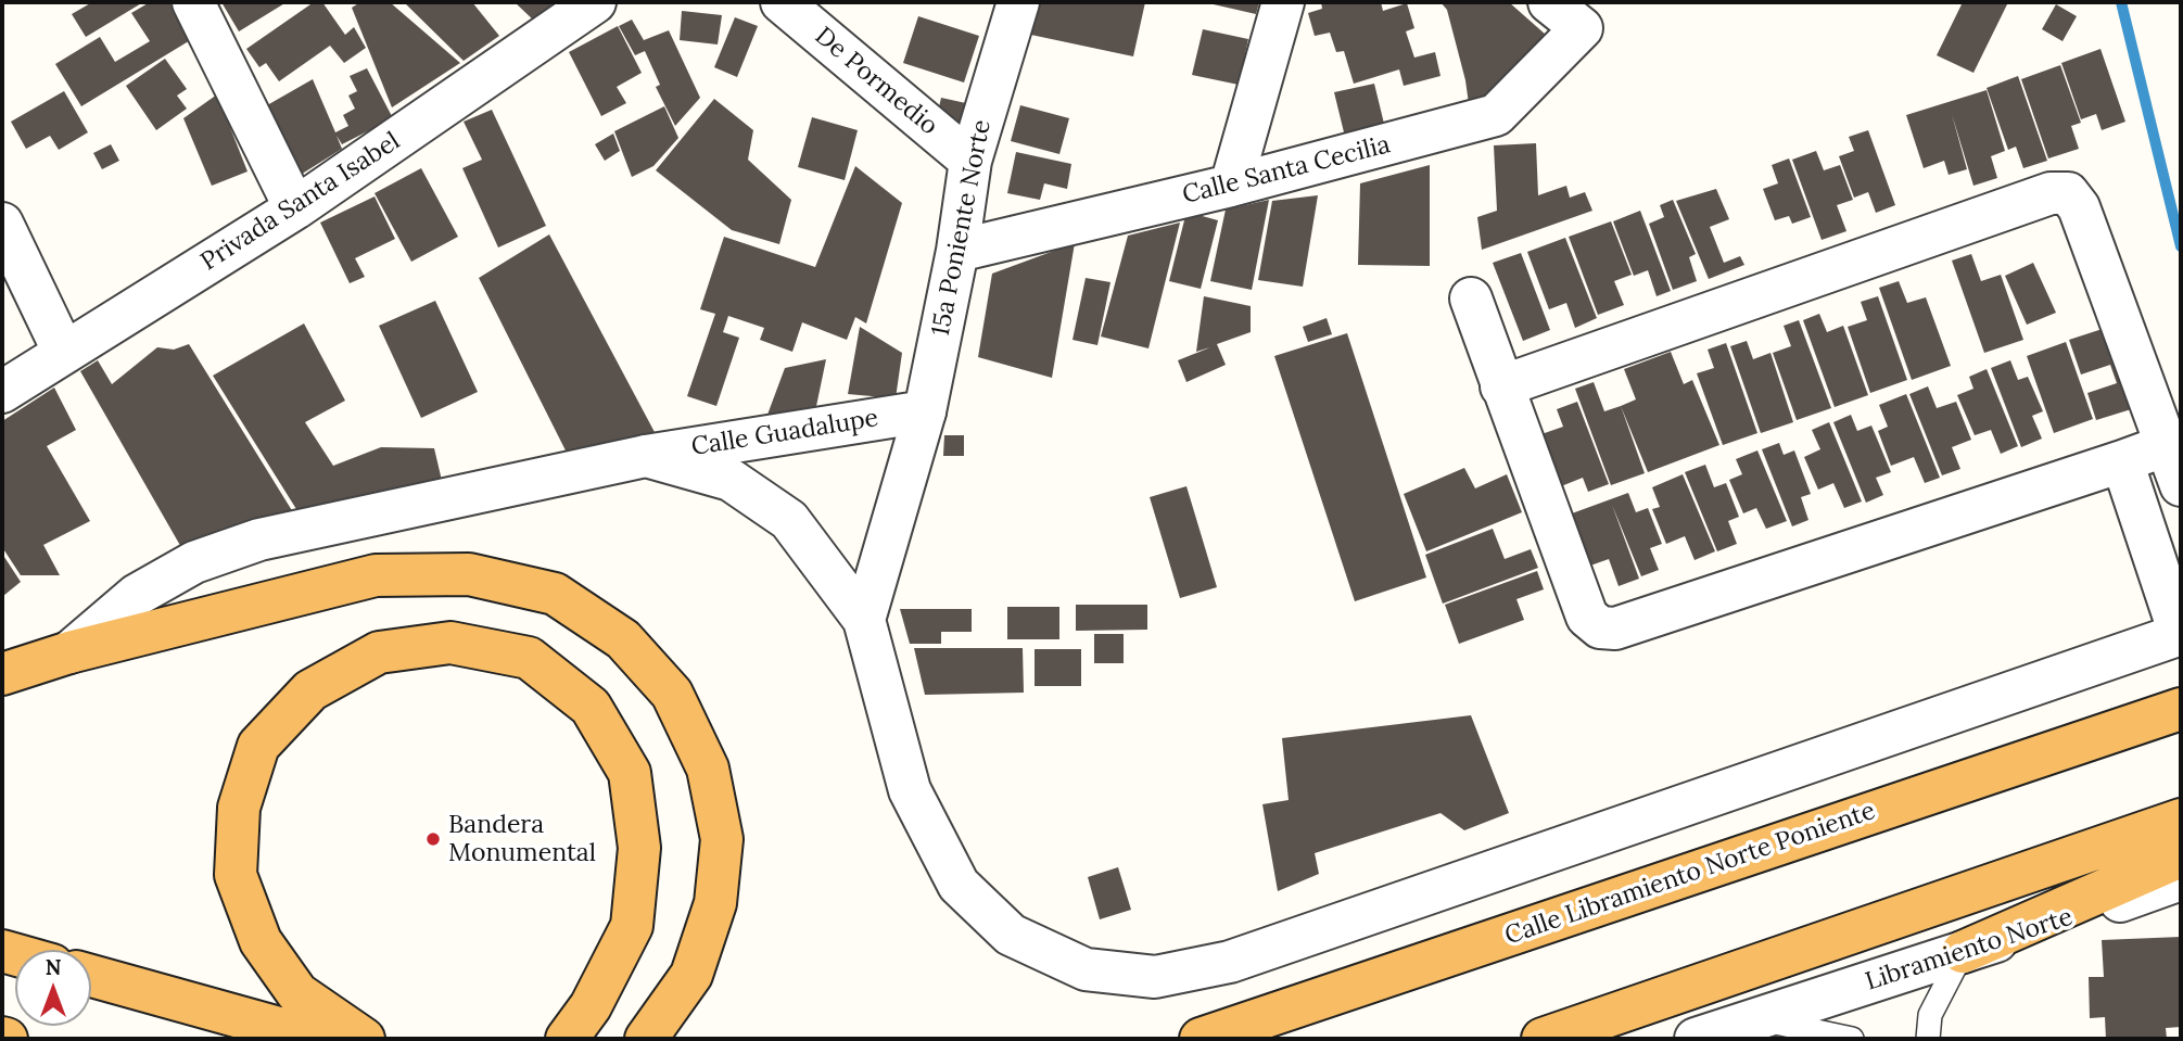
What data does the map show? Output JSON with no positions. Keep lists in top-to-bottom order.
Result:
{
  "streets": {
    "highway": ["Calle Libramiento Norte Poniente"],
    "street": [
      "De Pormedio",
      "Calle Santa Cecilia",
      "Privada Santa Isabel",
      "15a Poniente Norte",
      "Calle Guadalupe",
      "Libramiento Norte"
    ]
  },
  "crossings": [
    ["De Pormedio", "15a Poniente Norte"],
    ["Calle Santa Cecilia", "15a Poniente Norte"],
    ["15a Poniente Norte", "Calle Guadalupe"]
  ],
  "places": ["Bandera Monumental"],
  "north": "top"
}
